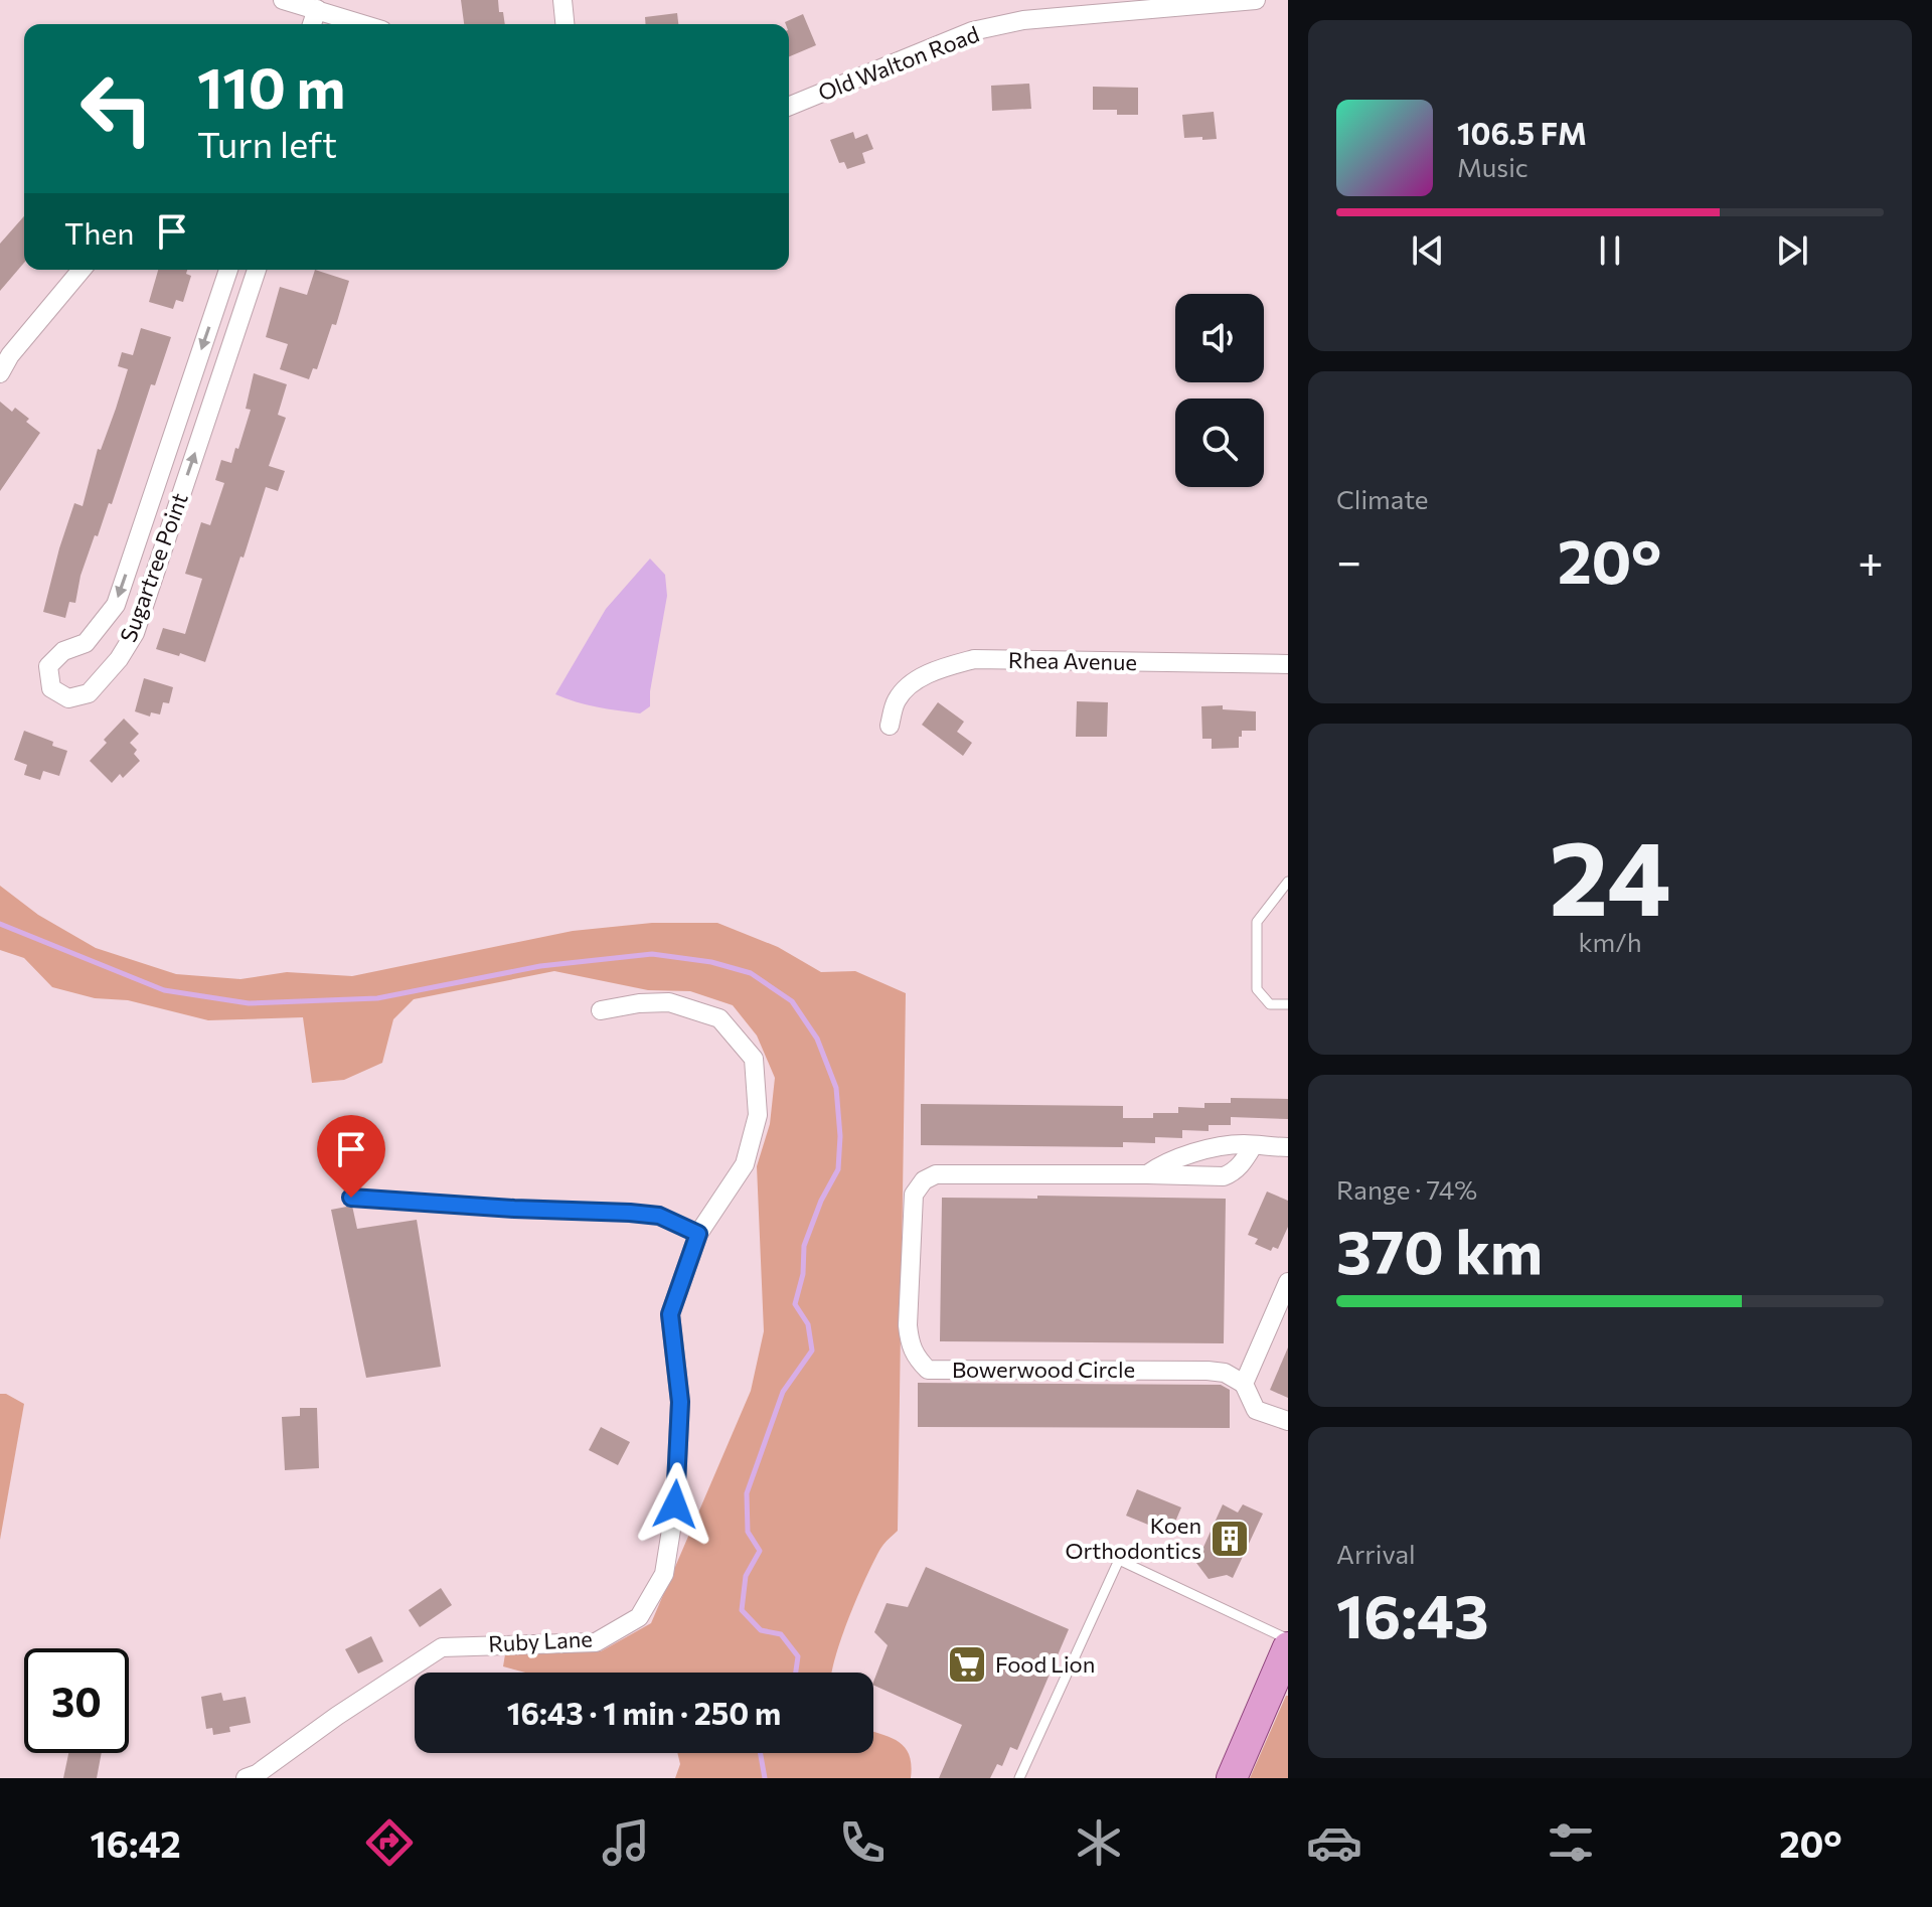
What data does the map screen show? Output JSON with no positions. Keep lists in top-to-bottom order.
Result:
{
  "streets": {
    "street": [
      "Old Walton Road",
      "Sugartree Point",
      "Rhea Avenue",
      "Bowerwood Circle",
      "Ruby Lane"
    ]
  },
  "places": {
    "building": ["Koen Orthodontics"],
    "supermarket": ["Food Lion"]
  },
  "page": {
    "turn": ["110 m", "Turn left"],
    "song": ["106.5 FM", "Music"],
    "then": "Then",
    "tile": [
      "Climate",
      ["24", "km/h"],
      ["Range · 74%", "370 km"],
      ["Arrival", "16:43"]
    ],
    "heat": ["−", "20°", "+"],
    "limit": "30",
    "trip": "16:43 · 1 min · 250 m",
    "tabs": ["16:42", "20°"]
  }
}
